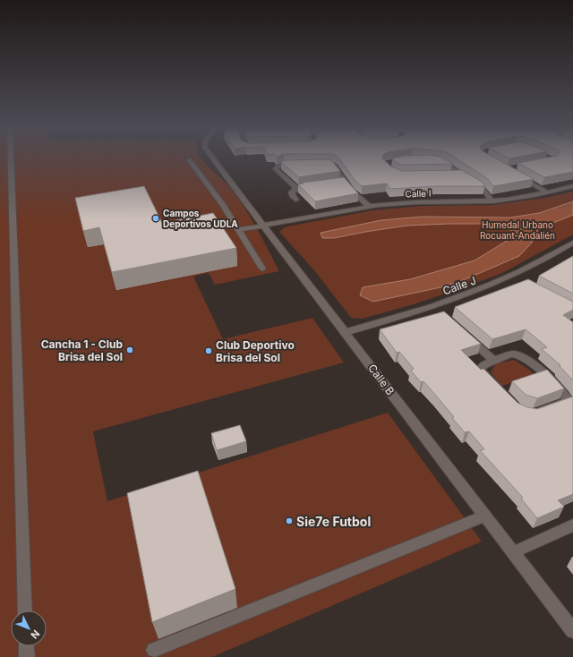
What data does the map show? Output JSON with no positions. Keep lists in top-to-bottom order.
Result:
{
  "streets": {
    "street": ["Calle I", "Calle J", "Calle B"]
  },
  "crossings": [
    ["Calle I", "Calle B"],
    ["Calle J", "Calle B"]
  ],
  "parks": ["Humedal Urbano Rocuant-Andalién"],
  "places": [
    "Campos Deportivos UDLA",
    "Cancha 1 - Club Brisa del Sol",
    "Club Deportivo Brisa del Sol",
    "Sie7e Futbol"
  ],
  "north": "bottom right"
}
